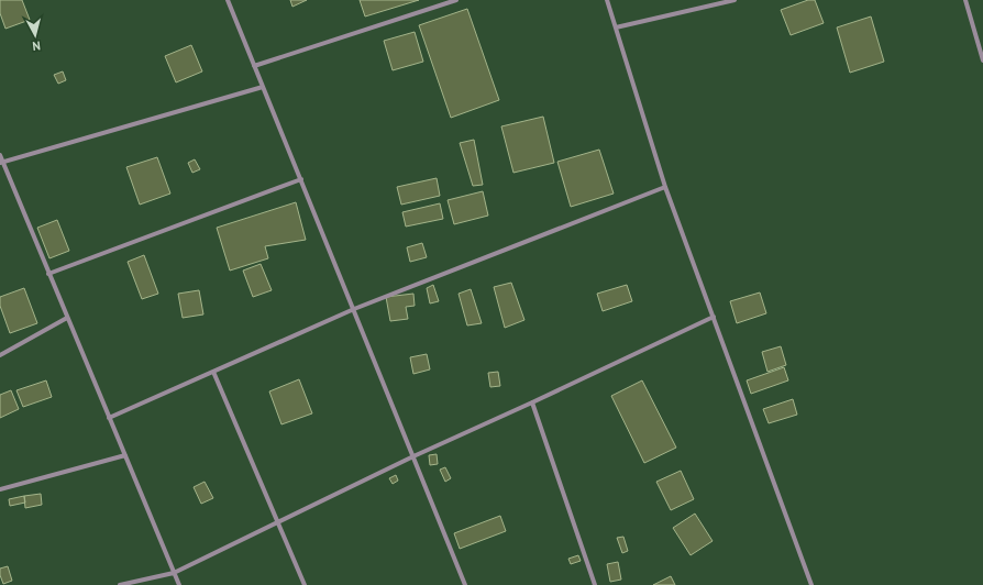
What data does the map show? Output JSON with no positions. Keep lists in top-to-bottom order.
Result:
{
  "north": "bottom"
}
